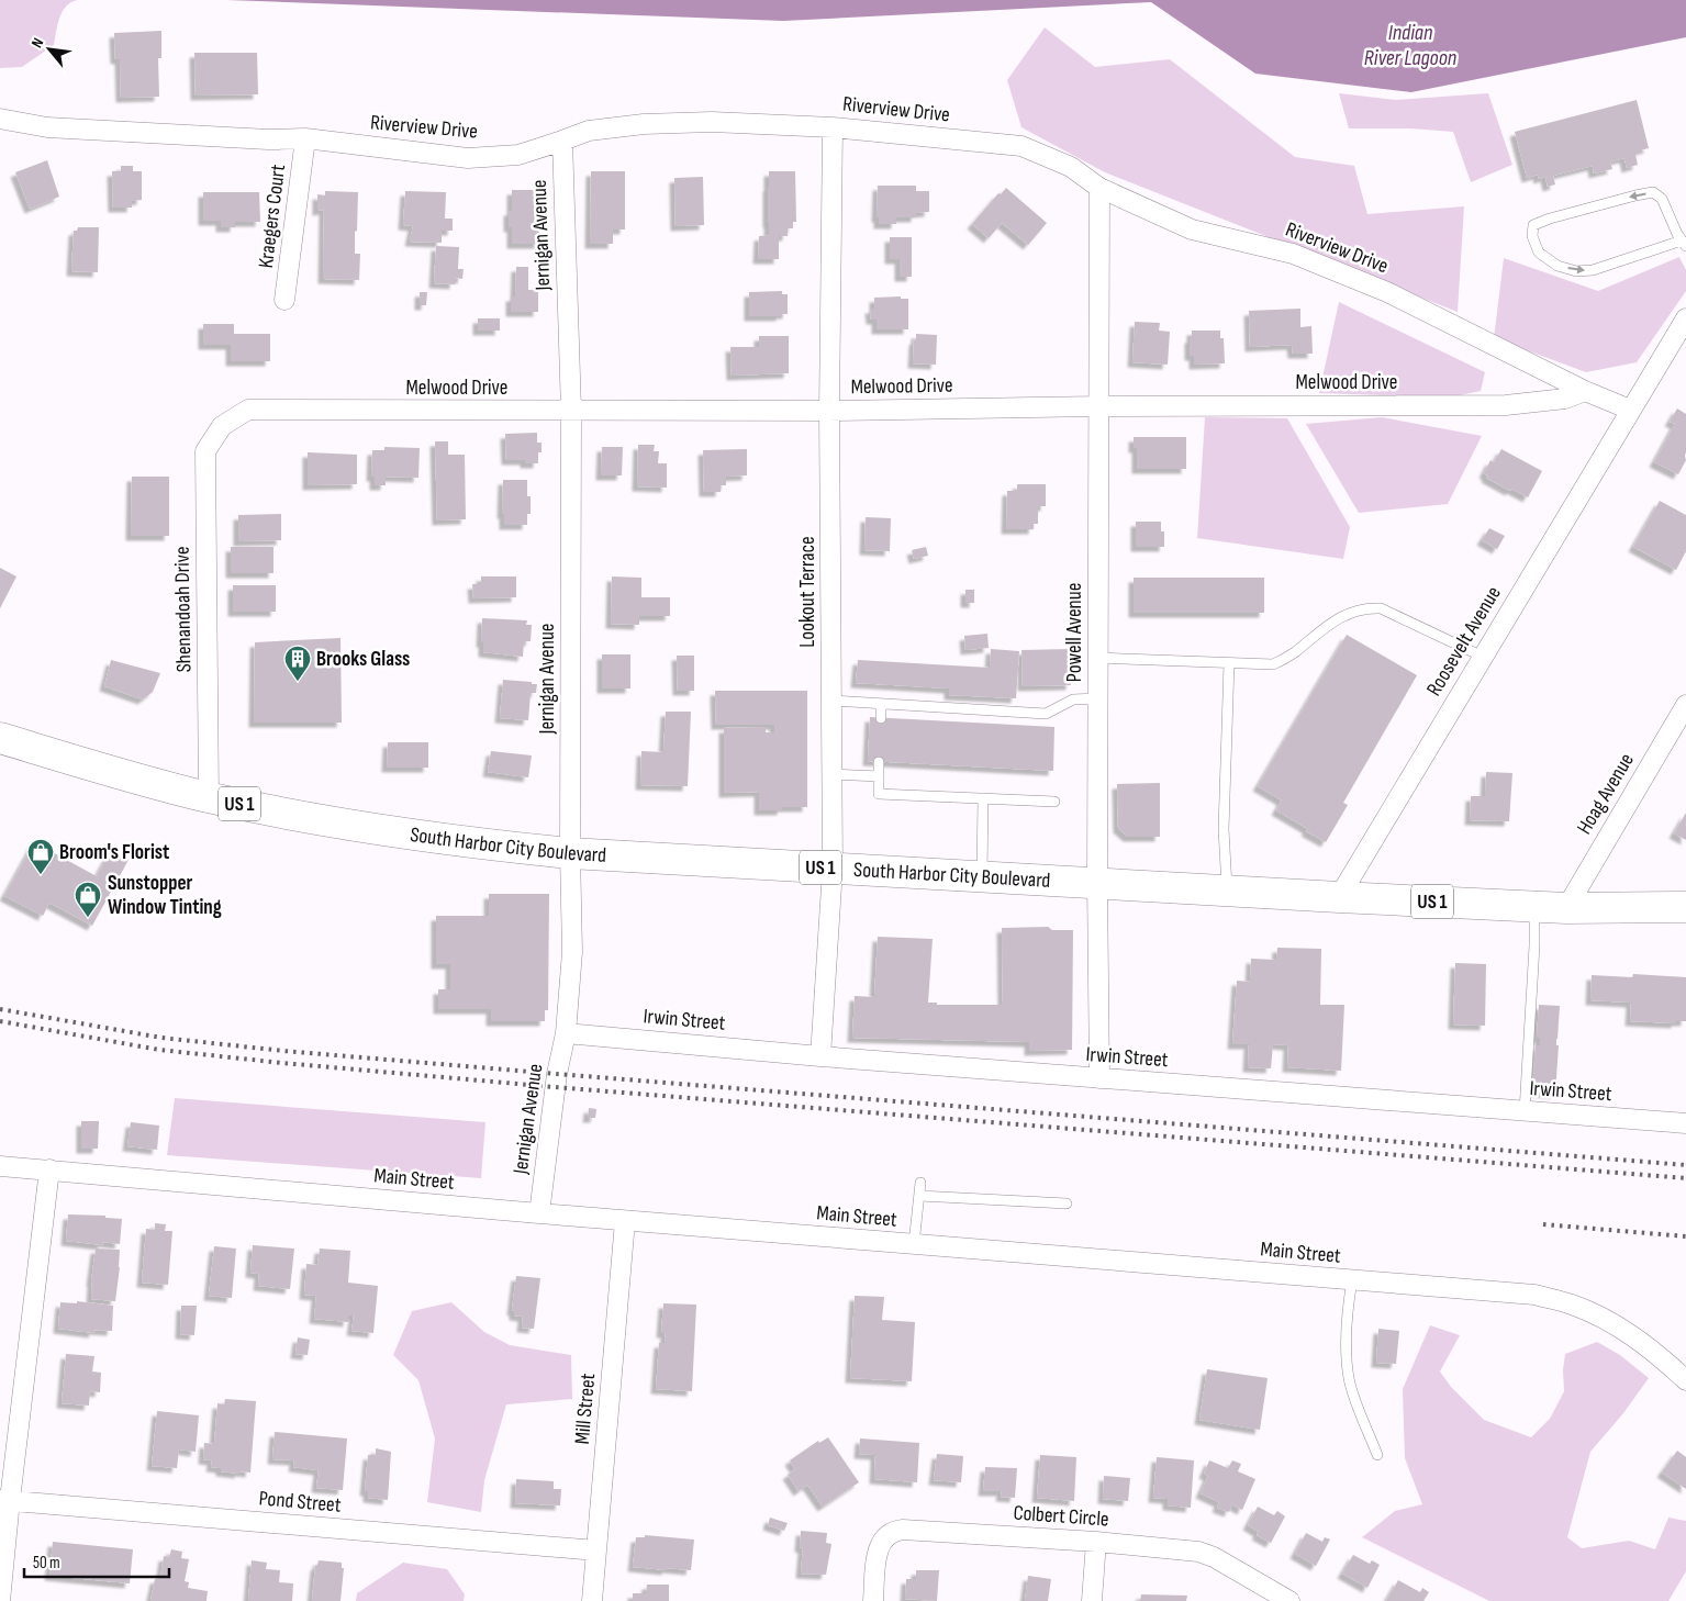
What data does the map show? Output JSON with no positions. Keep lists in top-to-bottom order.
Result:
{
  "streets": {
    "main road": ["US 1", "South Harbor City Boulevard"],
    "street": [
      "Riverview Drive",
      "Kraegers Court",
      "Jernigan Avenue",
      "Melwood Drive",
      "Lookout Terrace",
      "Shenandoah Drive",
      "Powell Avenue",
      "Roosevelt Avenue",
      "Hoag Avenue",
      "Irwin Street",
      "Main Street",
      "Mill Street",
      "Pond Street",
      "Colbert Circle"
    ]
  },
  "crossings": [
    ["Riverview Drive", "Kraegers Court"],
    ["Riverview Drive", "Jernigan Avenue"],
    ["Riverview Drive", "Melwood Drive"],
    ["Riverview Drive", "Lookout Terrace"],
    ["Riverview Drive", "Powell Avenue"],
    ["Riverview Drive", "Roosevelt Avenue"],
    ["Jernigan Avenue", "Melwood Drive"],
    ["Jernigan Avenue", "South Harbor City Boulevard"],
    ["Jernigan Avenue", "Irwin Street"],
    ["Jernigan Avenue", "Main Street"],
    ["Melwood Drive", "Lookout Terrace"],
    ["Melwood Drive", "Shenandoah Drive"],
    ["Melwood Drive", "Powell Avenue"],
    ["Lookout Terrace", "South Harbor City Boulevard"],
    ["Lookout Terrace", "Irwin Street"],
    ["Shenandoah Drive", "South Harbor City Boulevard"],
    ["Powell Avenue", "South Harbor City Boulevard"],
    ["Powell Avenue", "Irwin Street"],
    ["Roosevelt Avenue", "South Harbor City Boulevard"],
    ["Hoag Avenue", "South Harbor City Boulevard"],
    ["Main Street", "Mill Street"],
    ["Mill Street", "Pond Street"]
  ],
  "water": ["Indian River Lagoon"],
  "places": {
    "building": ["Brooks Glass"],
    "shop": ["Broom's Florist", "Sunstopper Window Tinting"]
  },
  "scale_bar": "50 m",
  "north": "top left"
}
